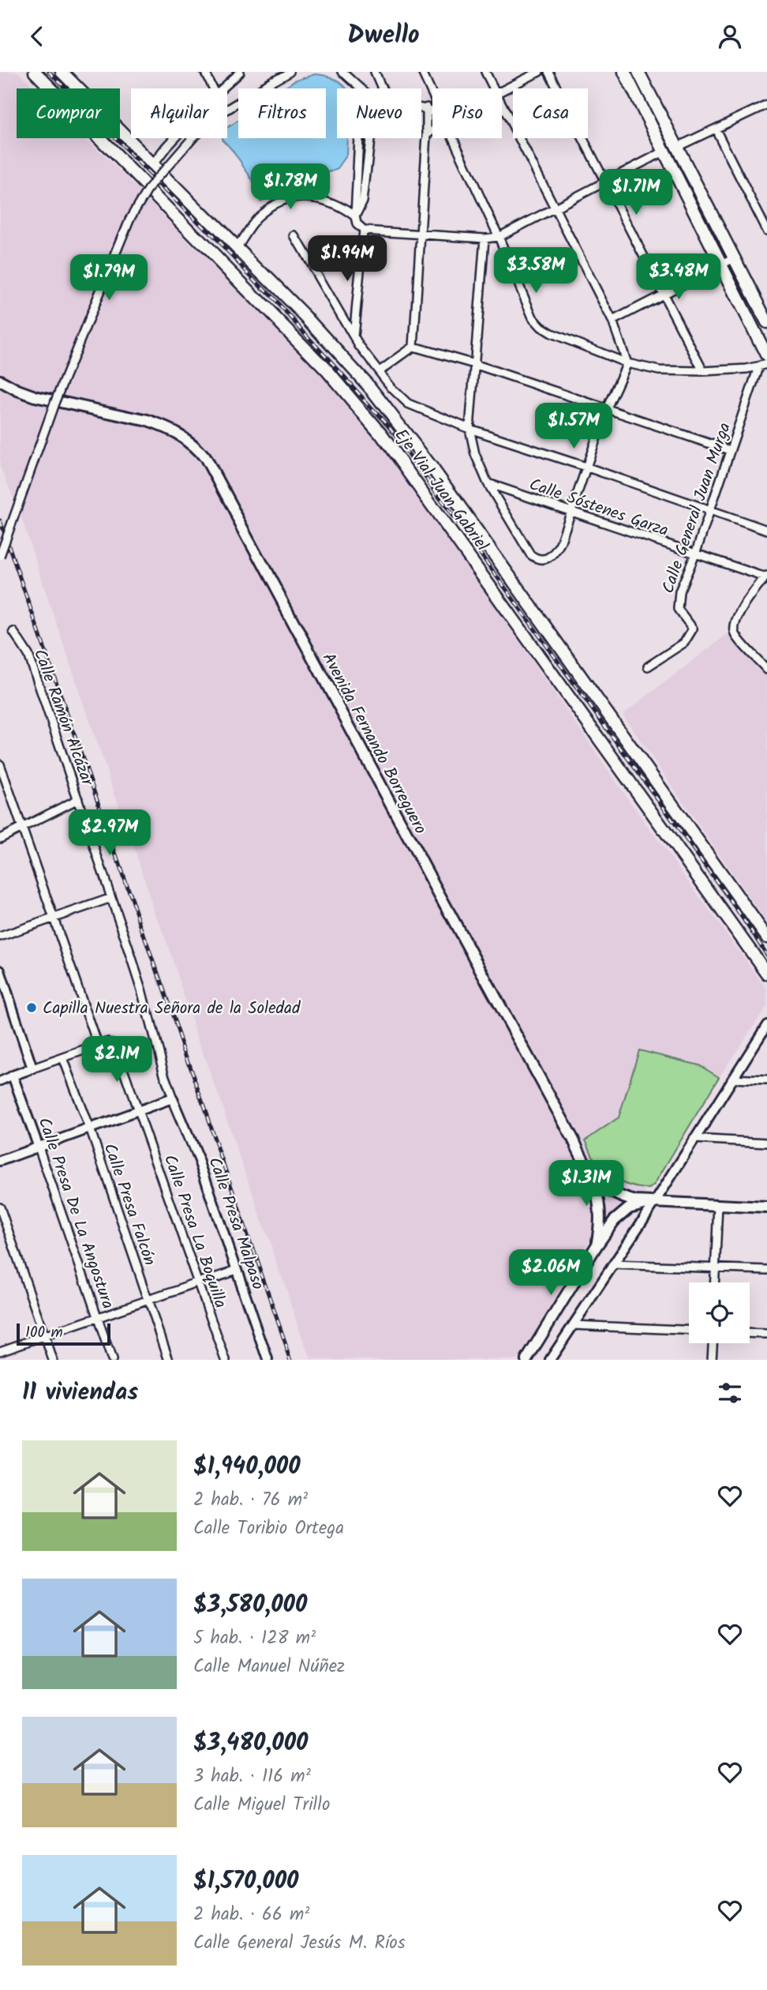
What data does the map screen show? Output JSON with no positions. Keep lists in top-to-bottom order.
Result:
{
  "streets": {
    "main road": ["Eje Vial Juan Gabriel", "Avenida Fernando Borreguero"],
    "street": [
      "Calle Sóstenes Garza",
      "Calle General Juan Murga",
      "Calle Ramón Alcázar",
      "Calle Presa Falcón",
      "Calle Presa De La Angostura",
      "Calle Presa Malpaso",
      "Calle Presa La Boquilla"
    ]
  },
  "crossings": [
    ["Calle Sóstenes Garza", "Calle General Juan Murga"],
    ["Calle Ramón Alcázar", "Calle Presa Malpaso"]
  ],
  "places": ["Capilla Nuestra Señora de la Soledad"],
  "scale_bar": "100 m",
  "page": {
    "header": "Dwello",
    "chip": [
      "Comprar",
      "Alquilar",
      "Filtros",
      "Nuevo",
      "Piso",
      "Casa"
    ],
    "price": [
      "$1.78M",
      "$1.71M",
      "$1.94M",
      "$3.58M",
      "$3.48M",
      "$1.79M",
      "$1.57M",
      "$2.97M",
      "$2.1M",
      "$1.31M",
      "$2.06M"
    ],
    "scale": "100 m",
    "heading": "11 viviendas",
    "list": [
      {
        "name": "$1,940,000",
        "note": "2 hab. · 76 m² · Calle Toribio Ortega"
      },
      {
        "name": "$3,580,000",
        "note": "5 hab. · 128 m² · Calle Manuel Núñez"
      },
      {
        "name": "$3,480,000",
        "note": "3 hab. · 116 m² · Calle Miguel Trillo"
      },
      {
        "name": "$1,570,000",
        "note": "2 hab. · 66 m² · Calle General Jesús M. Ríos"
      }
    ]
  }
}
